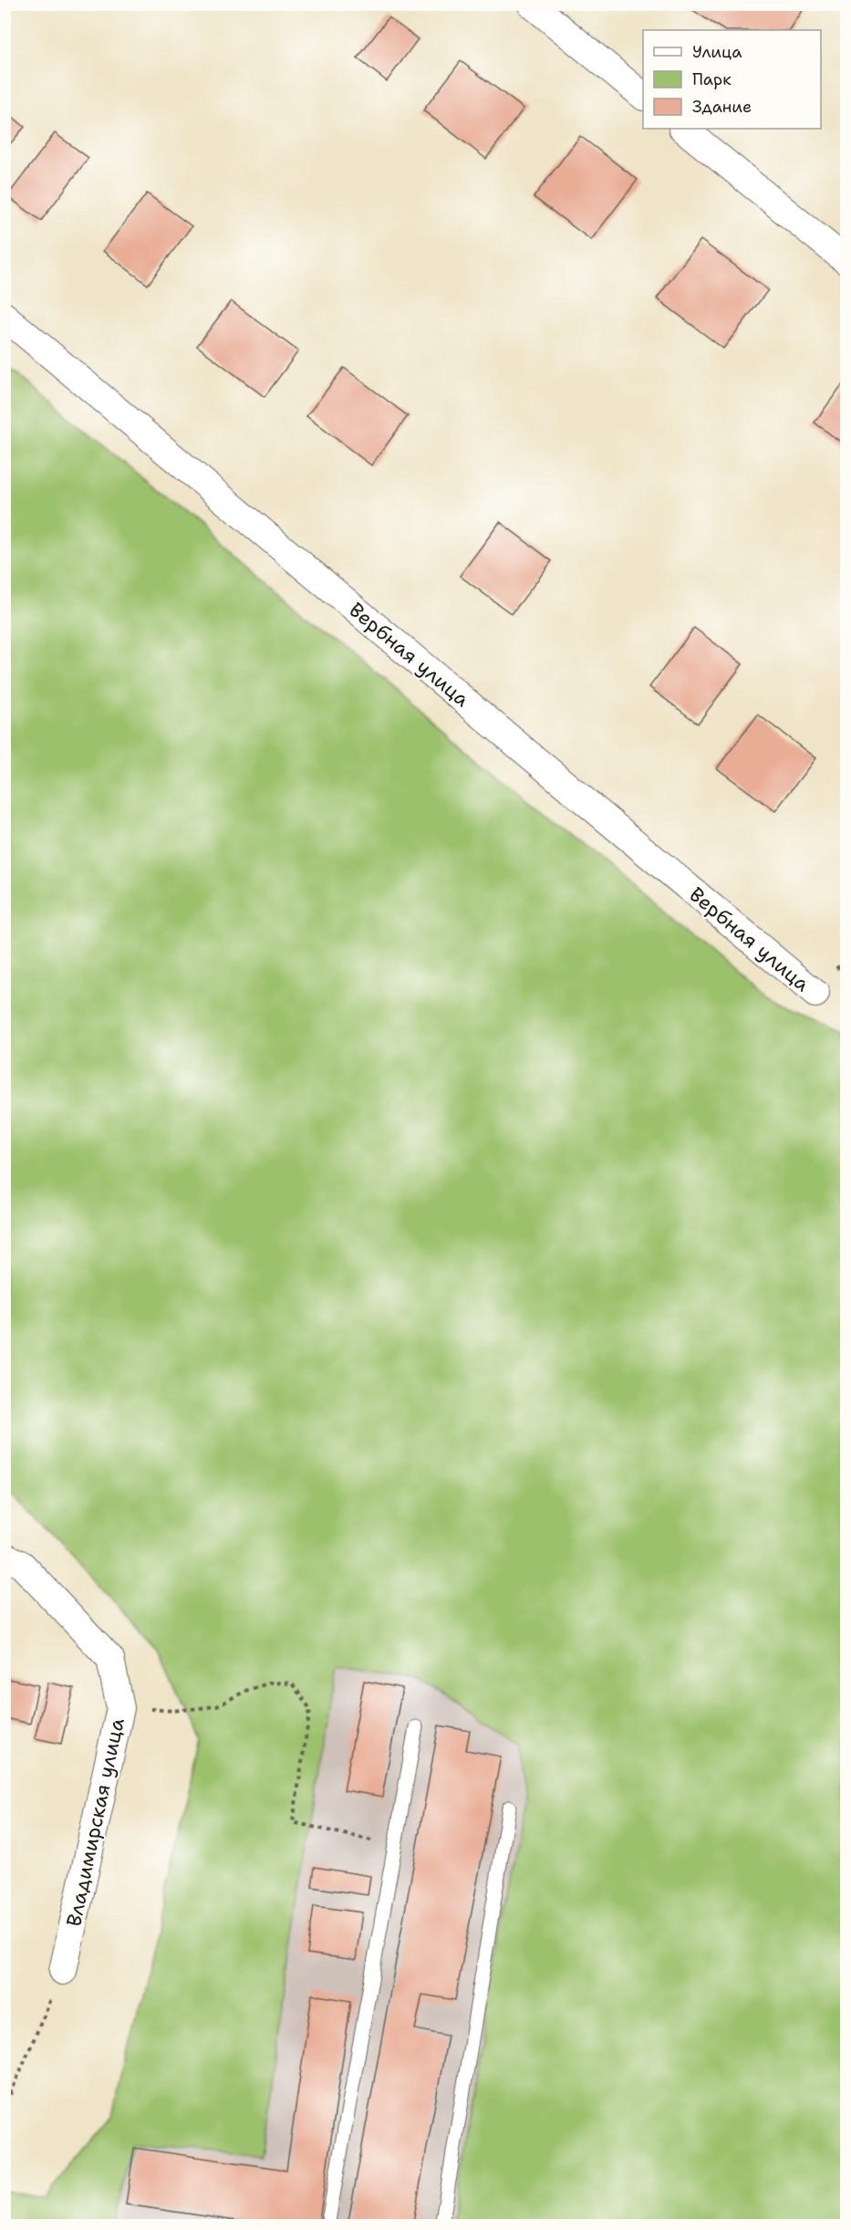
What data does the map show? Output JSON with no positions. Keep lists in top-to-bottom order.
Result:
{
  "streets": {
    "street": ["Вербная улица", "Владимирская улица"]
  },
  "legend": ["Улица", "Парк", "Здание"]
}
